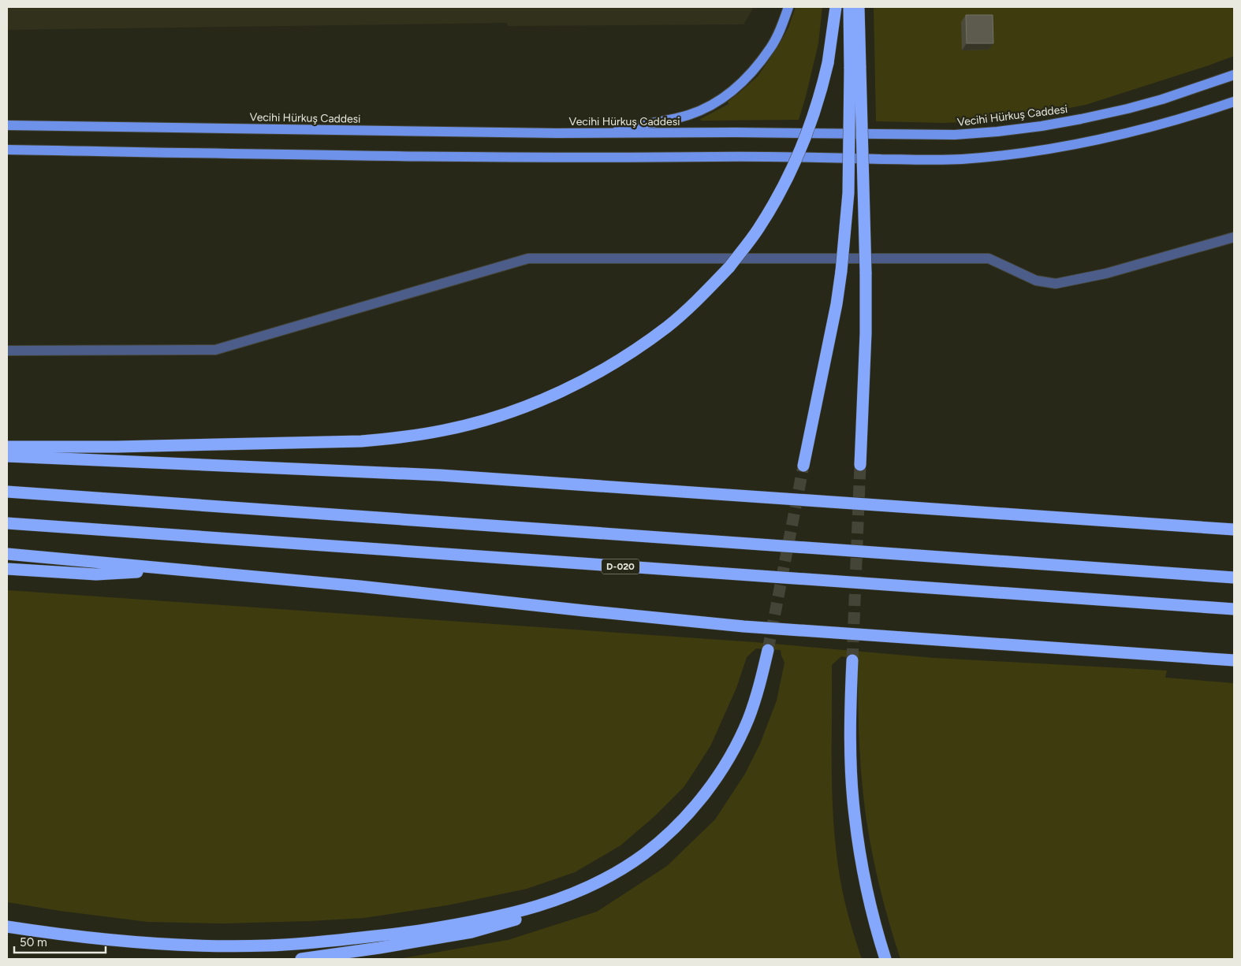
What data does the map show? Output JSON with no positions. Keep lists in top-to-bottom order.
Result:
{
  "streets": {
    "highway": ["D-020"],
    "main road": ["Vecihi Hürkuş Caddesi"]
  },
  "scale_bar": "50 m"
}
